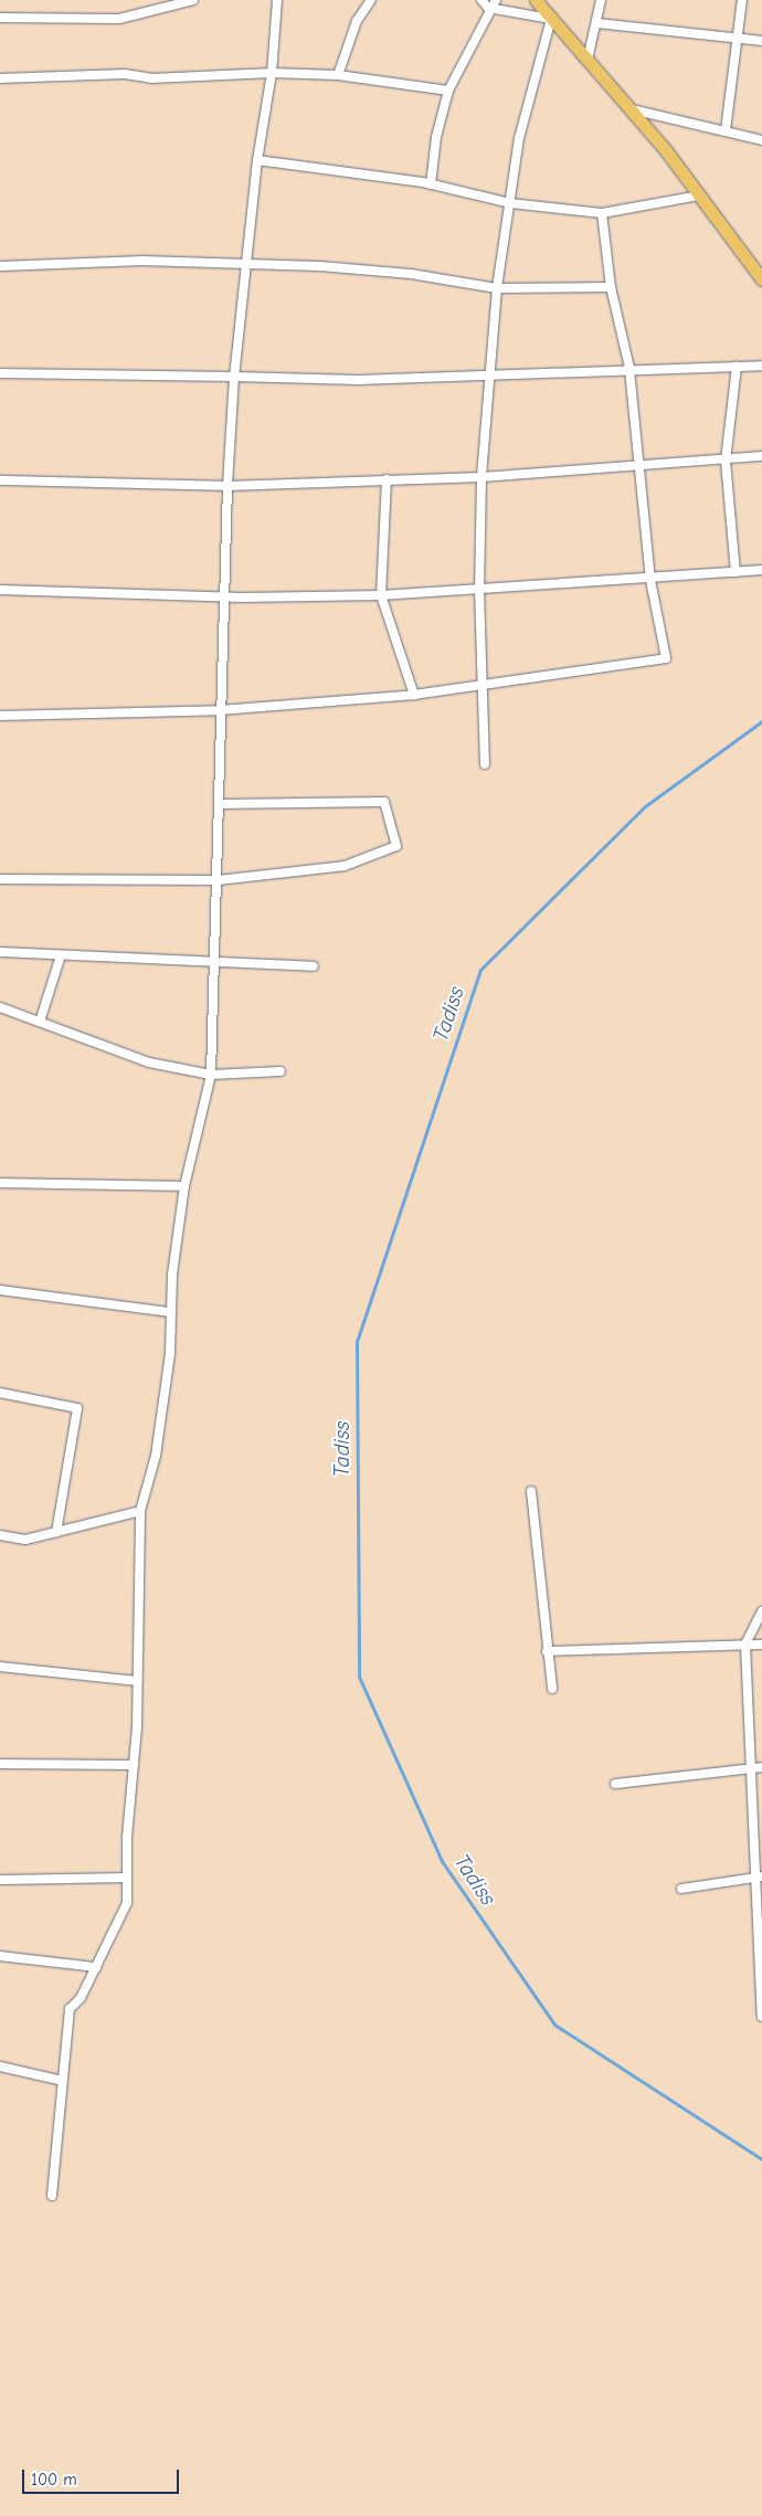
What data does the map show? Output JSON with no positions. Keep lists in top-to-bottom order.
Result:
{
  "water": ["Tadiss"],
  "scale_bar": "100 m"
}
